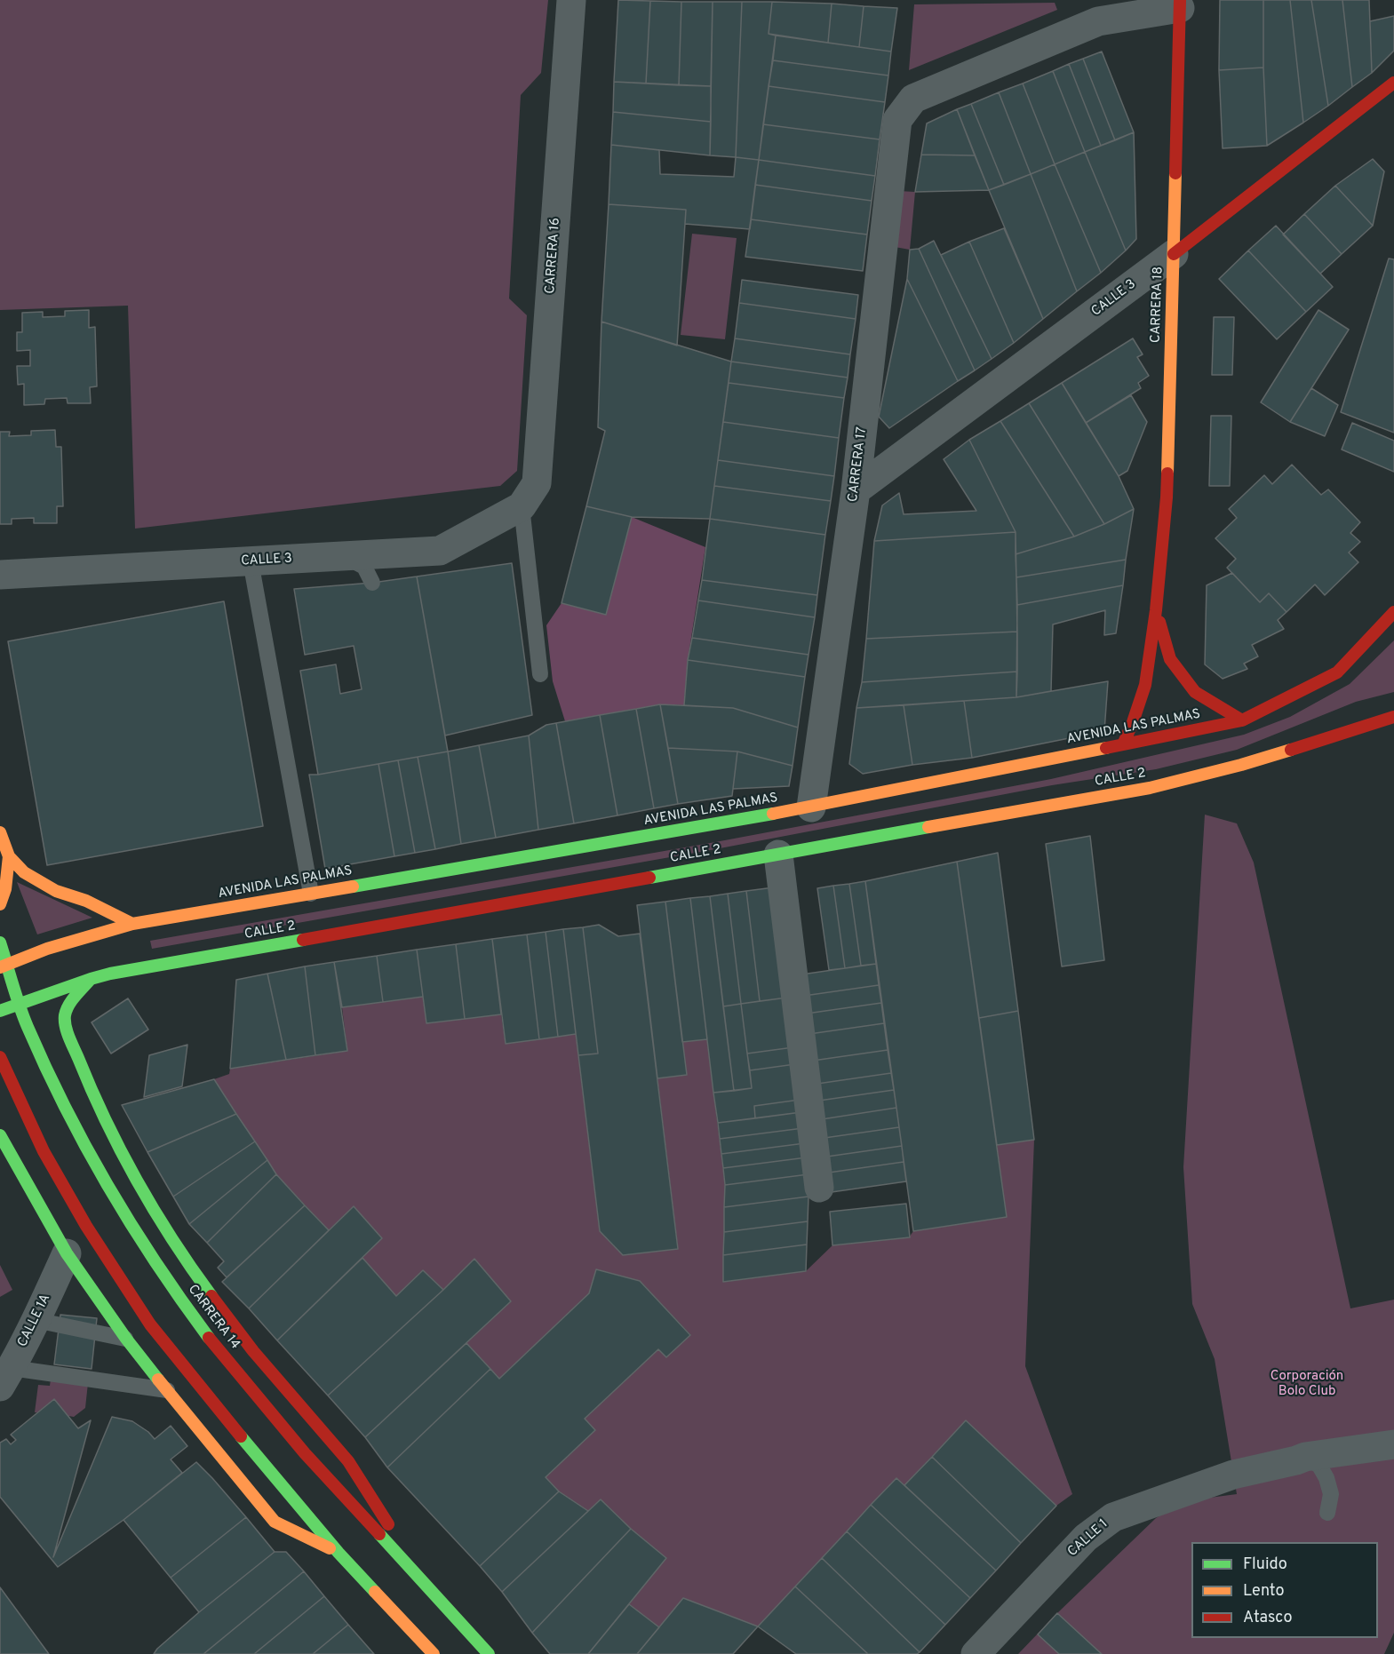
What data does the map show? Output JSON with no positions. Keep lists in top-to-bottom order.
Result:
{
  "streets": {
    "main road": [
      "CALLE 3",
      "CARRERA 18",
      "AVENIDA LAS PALMAS",
      "CALLE 2",
      "CARRERA 14"
    ],
    "street": [
      "CARRERA 16",
      "CARRERA 17",
      "CALLE 1A",
      "CALLE 1"
    ]
  },
  "crossings": [
    ["CARRERA 16", "CALLE 3"],
    ["CALLE 3", "CARRERA 18"],
    ["CALLE 3", "CARRERA 17"],
    ["CARRERA 18", "AVENIDA LAS PALMAS"],
    ["CARRERA 17", "AVENIDA LAS PALMAS"]
  ],
  "parks": ["Corporación Bolo Club"],
  "legend": ["Fluido", "Lento", "Atasco"]
}
